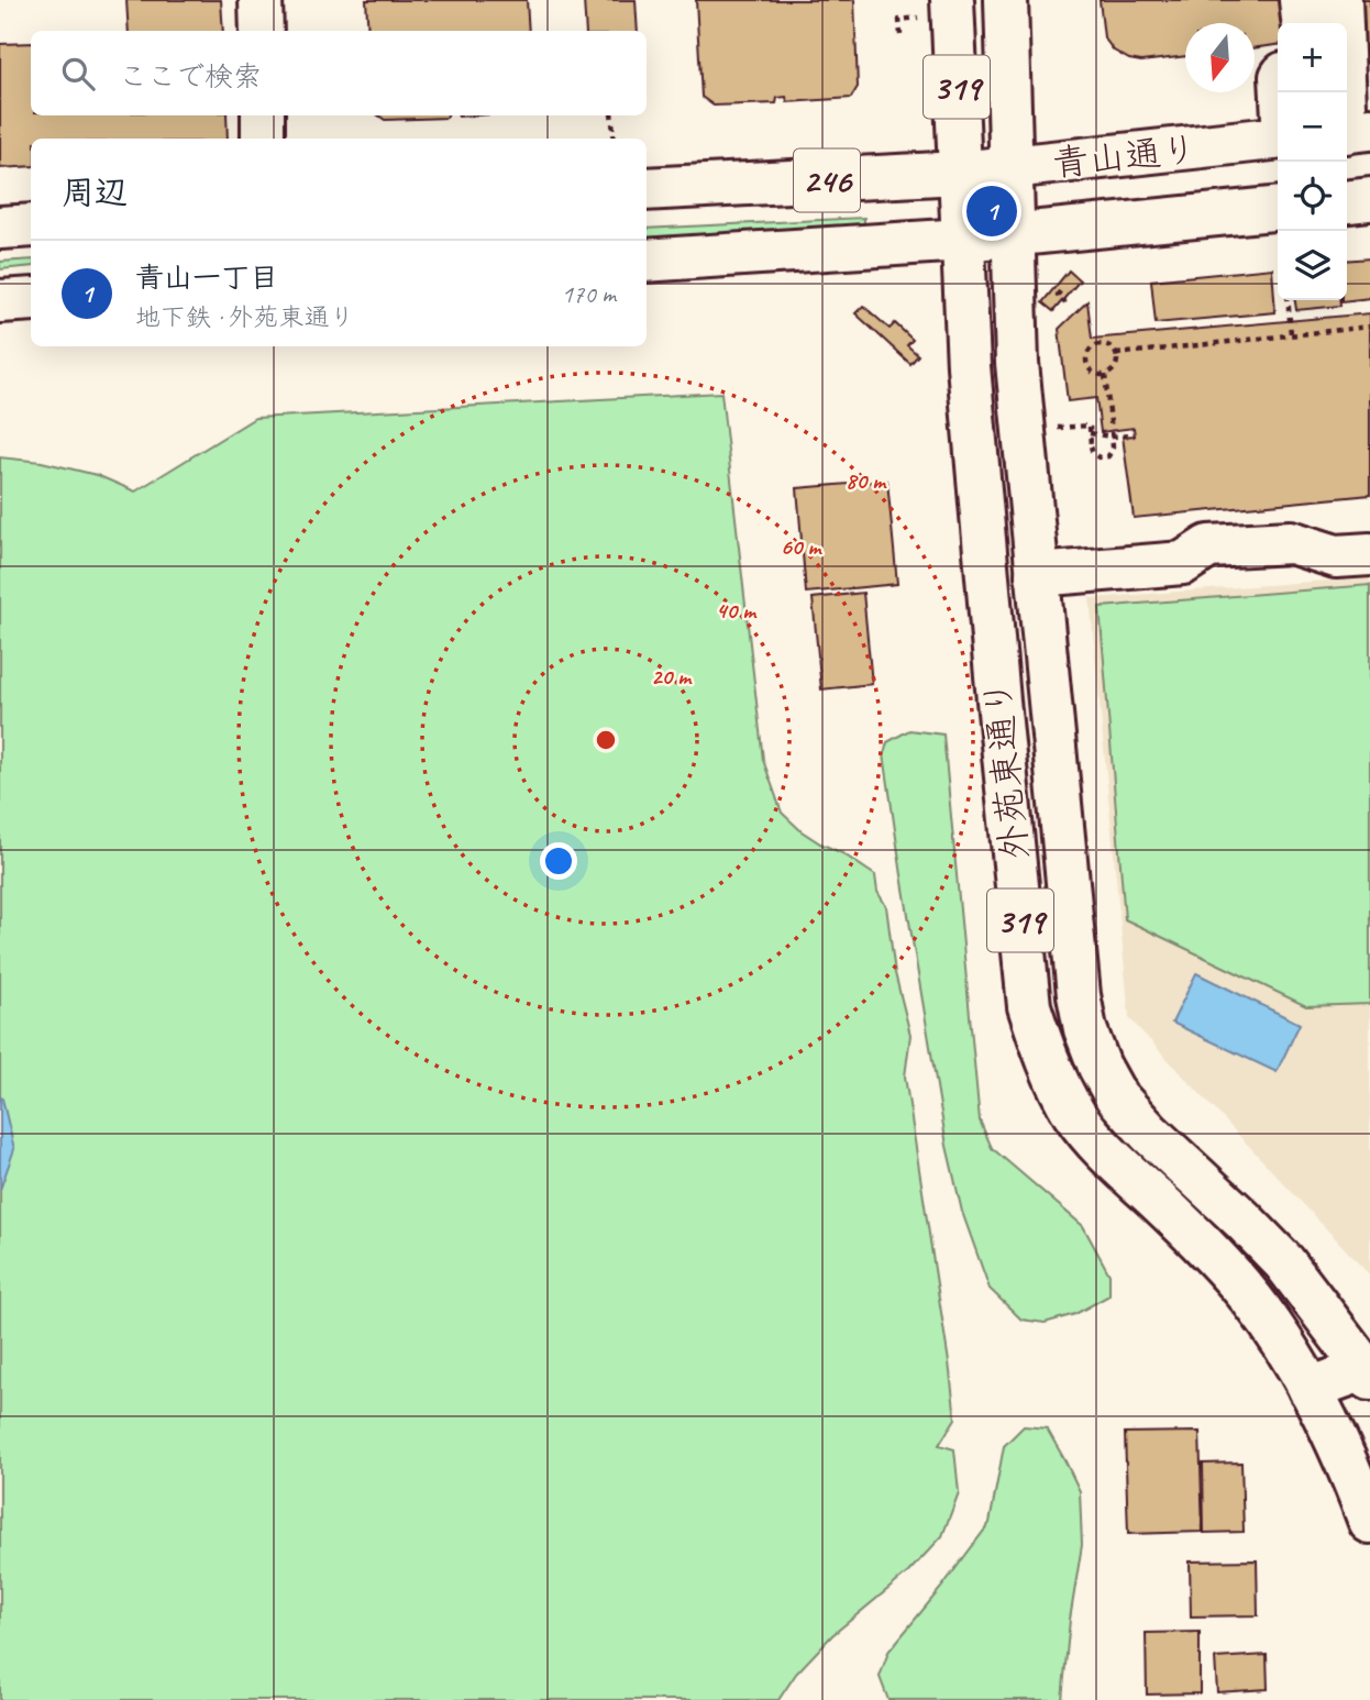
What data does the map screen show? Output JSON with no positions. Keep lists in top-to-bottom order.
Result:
{
  "streets": {
    "main road": [
      "319",
      "青山通り",
      "246",
      "外苑東通り"
    ]
  },
  "crossings": [
    ["青山通り", "外苑東通り"]
  ],
  "north": "bottom",
  "page": {
    "map_buttons": ["+", "−"],
    "search": "ここで検索",
    "heading": "周辺",
    "pins": "1",
    "list": [
      {
        "mark": "1",
        "name": "青山一丁目",
        "note": "地下鉄 · 外苑東通り",
        "value": "170 m"
      }
    ]
  },
  "rings": [
    "80 m",
    "60 m",
    "40 m",
    "20 m"
  ]
}
